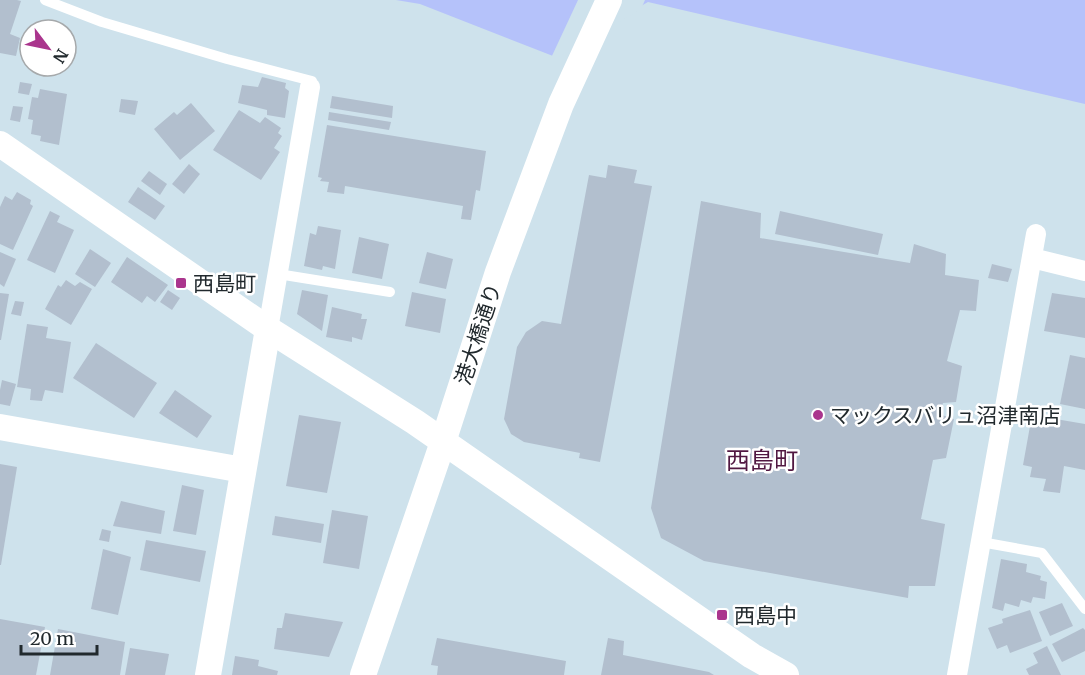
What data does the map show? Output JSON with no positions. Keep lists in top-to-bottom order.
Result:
{
  "streets": {
    "street": ["港大橋通り"]
  },
  "districts": ["西島町"],
  "places": {
    "transit": ["西島町", "西島中"],
    "other": ["マックスバリュ沼津南店"]
  },
  "scale_bar": "20 m",
  "north": "bottom right"
}
